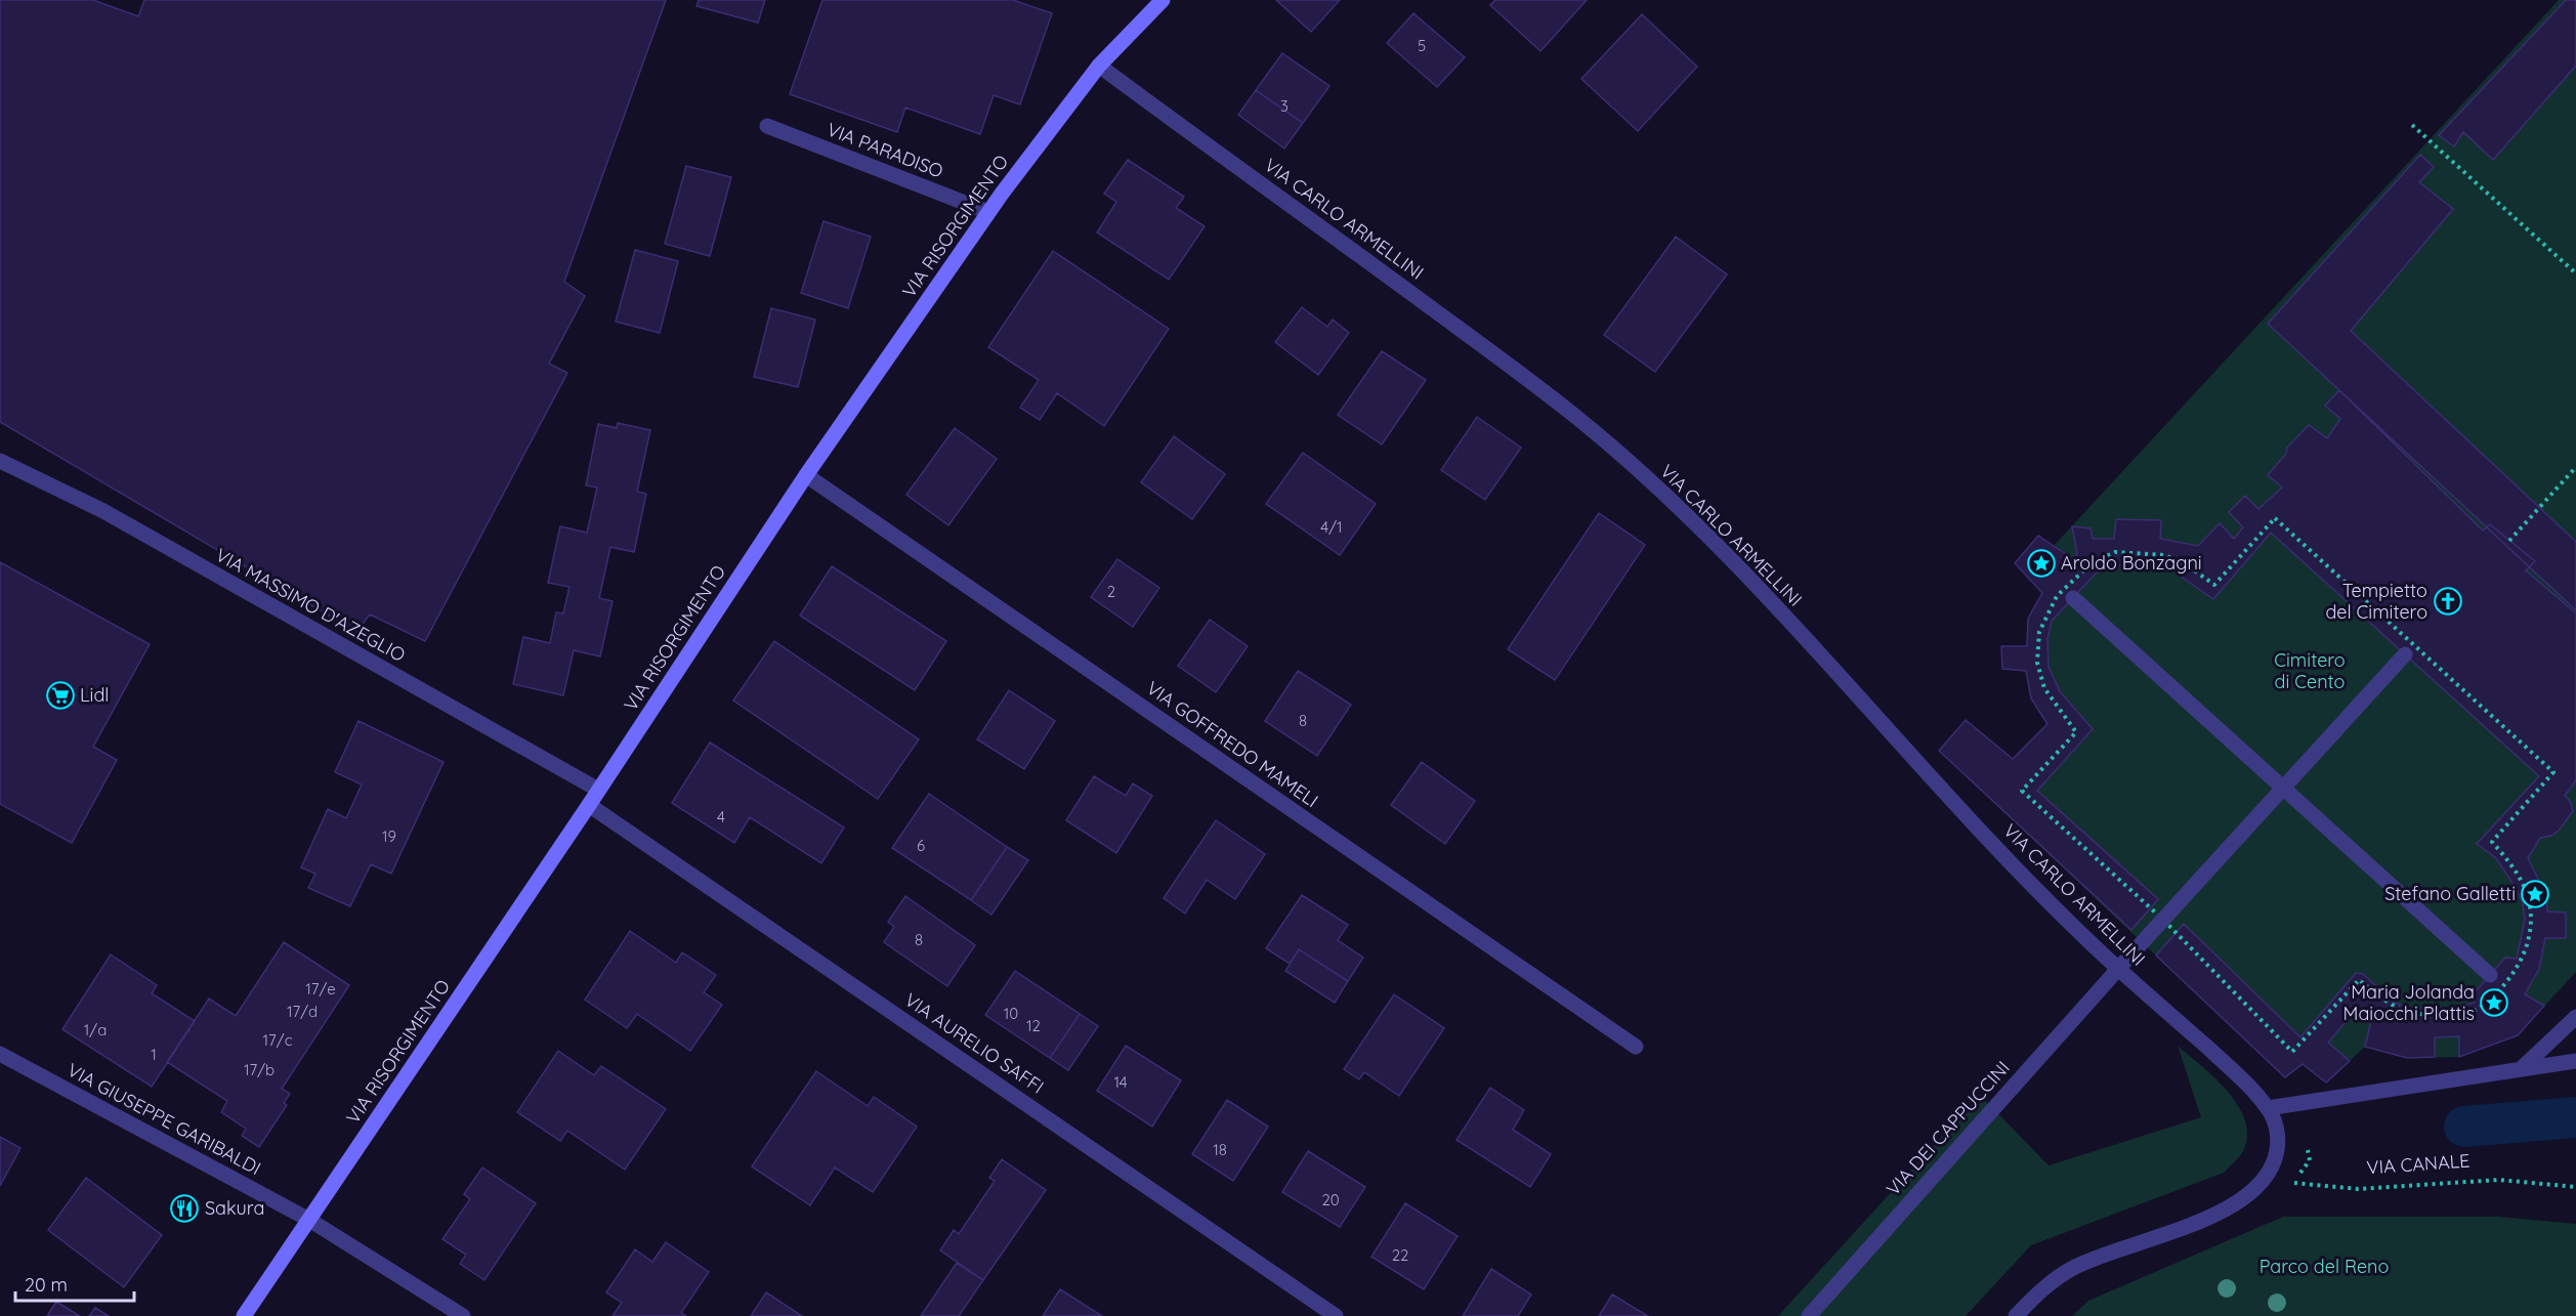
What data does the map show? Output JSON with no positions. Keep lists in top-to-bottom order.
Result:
{
  "streets": {
    "street": [
      "VIA PARADISO",
      "VIA CARLO ARMELLINI",
      "VIA RISORGIMENTO",
      "VIA MASSIMO D'AZEGLIO",
      "VIA GOFFREDO MAMELI",
      "VIA AURELIO SAFFI",
      "VIA GIUSEPPE GARIBALDI",
      "VIA DEI CAPPUCCINI"
    ],
    "path": ["VIA CANALE"]
  },
  "crossings": [
    ["VIA PARADISO", "VIA RISORGIMENTO"],
    ["VIA CARLO ARMELLINI", "VIA RISORGIMENTO"],
    ["VIA CARLO ARMELLINI", "VIA DEI CAPPUCCINI"],
    ["VIA RISORGIMENTO", "VIA MASSIMO D'AZEGLIO"],
    ["VIA RISORGIMENTO", "VIA GOFFREDO MAMELI"],
    ["VIA RISORGIMENTO", "VIA AURELIO SAFFI"],
    ["VIA RISORGIMENTO", "VIA GIUSEPPE GARIBALDI"]
  ],
  "parks": ["Cimitero di Cento", "Parco del Reno"],
  "places": {
    "place": ["Aroldo Bonzagni", "Stefano Galletti", "Maria Jolanda Maiocchi Plattis"],
    "church": ["Tempietto del Cimitero"],
    "supermarket": ["Lidl"],
    "restaurant": ["Sakura"]
  },
  "house_numbers": [
    "5",
    "3",
    "4/1",
    "2",
    "8",
    "4",
    "19",
    "6",
    "8",
    "17/e",
    "17/d",
    "10",
    "12",
    "1/a",
    "17/c",
    "1",
    "17/b",
    "14",
    "18",
    "20",
    "22"
  ],
  "scale_bar": "20 m"
}
